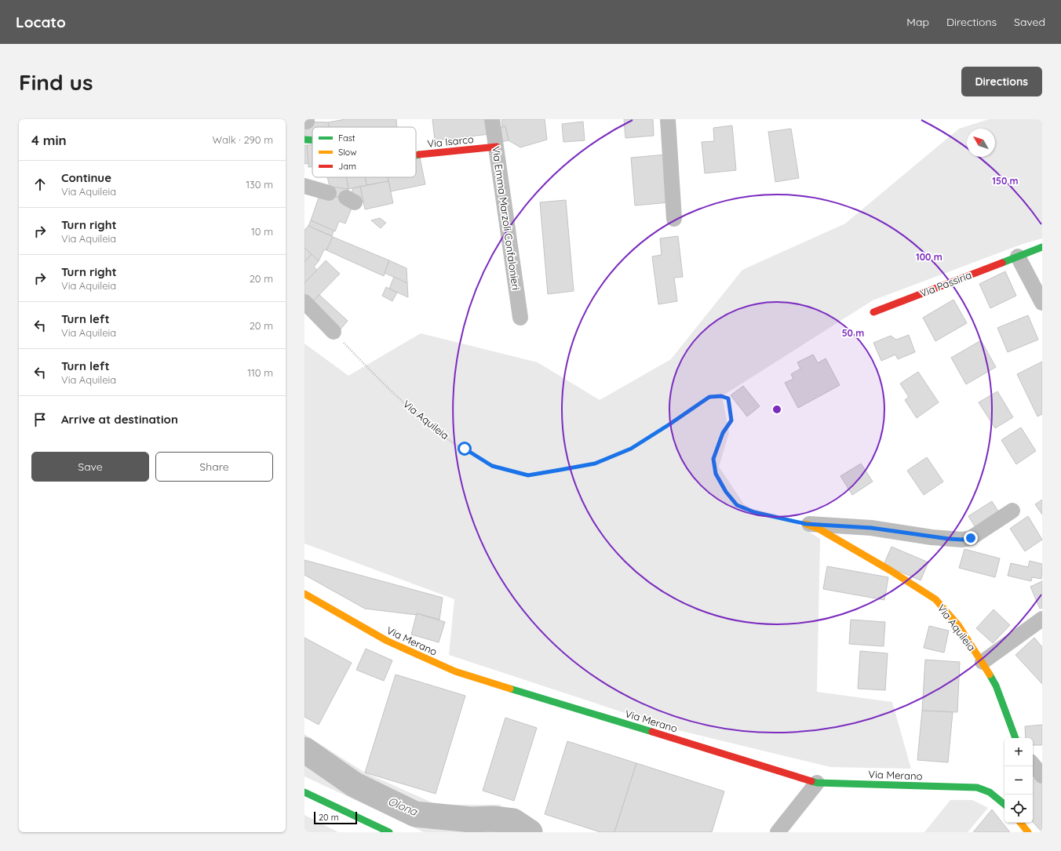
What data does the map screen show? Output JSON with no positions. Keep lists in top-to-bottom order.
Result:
{
  "streets": {
    "street": [
      "Via Isarco",
      "Via Emma Marzoli Confalonieri",
      "Via Passiria",
      "Via Aquileia",
      "Via Merano"
    ]
  },
  "crossings": [
    ["Via Isarco", "Via Emma Marzoli Confalonieri"]
  ],
  "water": ["Olona"],
  "legend": ["Fast", "Slow", "Jam"],
  "scale_bar": "20 m",
  "north": "top left",
  "page": {
    "header": "Locato",
    "nav": ["Map", "Directions", "Saved"],
    "buttons": [
      "Directions",
      ["Save", "Share"]
    ],
    "title": "Find us",
    "heading": ["4 min", "Walk · 290 m"],
    "list": [
      ["Continue", "Via Aquileia", "130 m"],
      ["Turn right", "Via Aquileia", "10 m"],
      ["Turn right", "Via Aquileia", "20 m"],
      ["Turn left", "Via Aquileia", "20 m"],
      ["Turn left", "Via Aquileia", "110 m"],
      "Arrive at destination"
    ],
    "map_buttons": ["+", "−"],
    "scale": "20 m"
  },
  "rings": ["150 m", "100 m", "50 m"]
}
